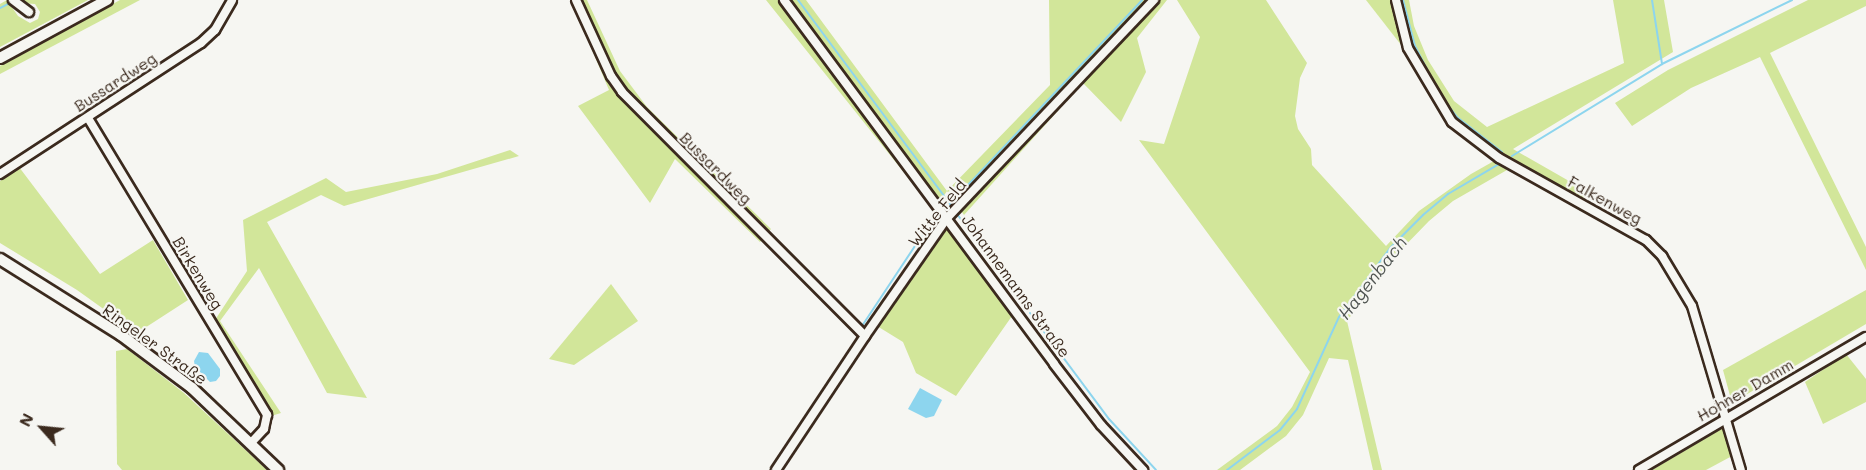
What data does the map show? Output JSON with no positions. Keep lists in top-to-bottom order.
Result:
{
  "streets": {
    "street": [
      "Bussardweg",
      "Falkenweg",
      "Witte Feld",
      "Birkenweg",
      "Johannemanns Straße",
      "Ringeler Straße",
      "Hohner Damm"
    ]
  },
  "crossings": [
    ["Bussardweg", "Witte Feld"],
    ["Bussardweg", "Birkenweg"],
    ["Falkenweg", "Hohner Damm"],
    ["Witte Feld", "Johannemanns Straße"],
    ["Birkenweg", "Ringeler Straße"]
  ],
  "water": ["Hagenbach"],
  "north": "top left"
}
